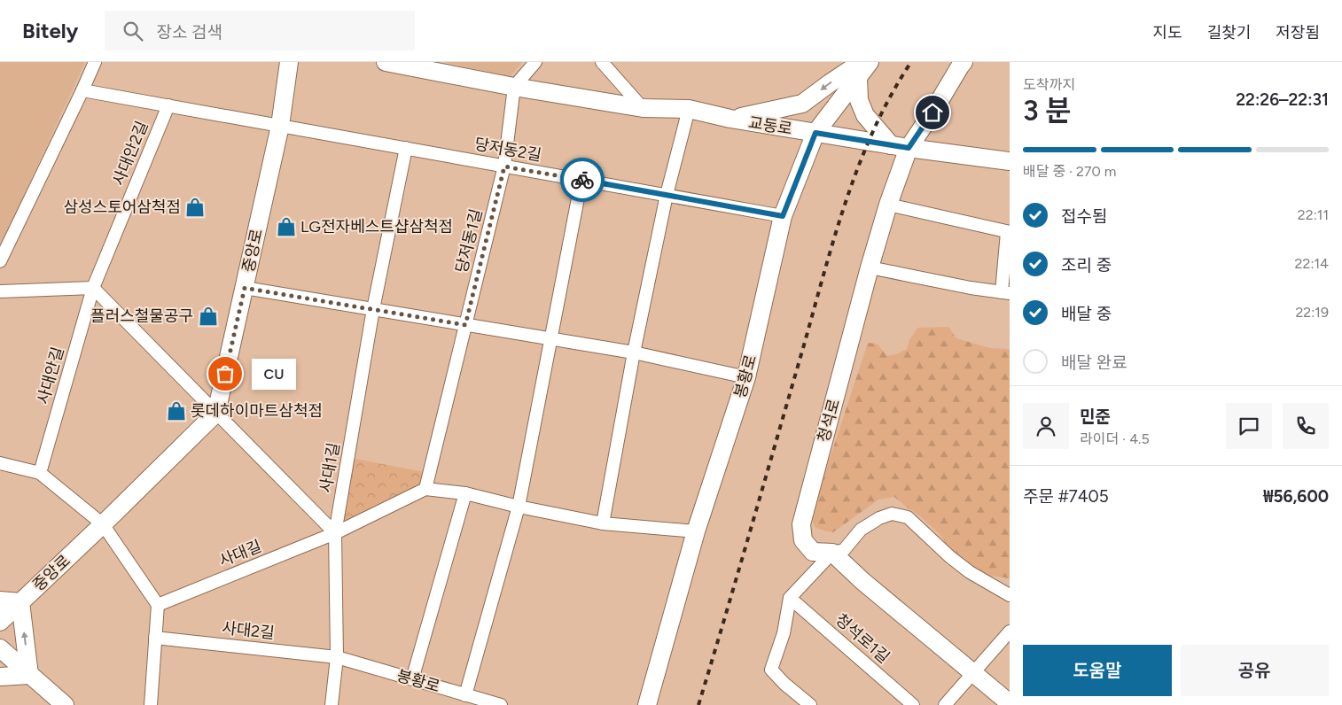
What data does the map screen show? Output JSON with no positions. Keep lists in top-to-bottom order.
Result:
{
  "streets": {
    "street": [
      "교동로",
      "당저동2길",
      "사대안2길",
      "당저동1길",
      "중앙로",
      "사대안길",
      "봉황로",
      "청석로",
      "사대1길",
      "사대길",
      "사대2길",
      "청석로1길"
    ]
  },
  "crossings": [
    ["교동로", "봉황로"],
    ["교동로", "청석로"],
    ["당저동2길", "사대안2길"],
    ["당저동2길", "당저동1길"],
    ["당저동2길", "중앙로"],
    ["당저동2길", "봉황로"],
    ["사대안2길", "중앙로"],
    ["사대안2길", "사대안길"],
    ["봉황로", "사대2길"],
    ["사대1길", "사대길"]
  ],
  "places": {
    "shop": [
      "삼성스토어삼척점",
      "LG전자베스트샵삼척점",
      "플러스철물공구",
      "롯데하이마트삼척점"
    ],
    "other": ["CU"]
  },
  "page": {
    "header": "Bitely",
    "search": "장소 검색",
    "nav": ["지도", "길찾기", "저장됨"],
    "heading": ["3 분", "도착까지", "22:26–22:31"],
    "panel": [
      "민준",
      "라이더 · 4.5",
      "주문 #7405",
      "₩56,600"
    ],
    "bar": "배달 중 · 270 m",
    "list": [
      ["접수됨", "22:11"],
      ["조리 중", "22:14"],
      ["배달 중", "22:19"],
      "배달 완료"
    ],
    "bubble": "CU",
    "buttons": ["도움말", "공유"]
  }
}
